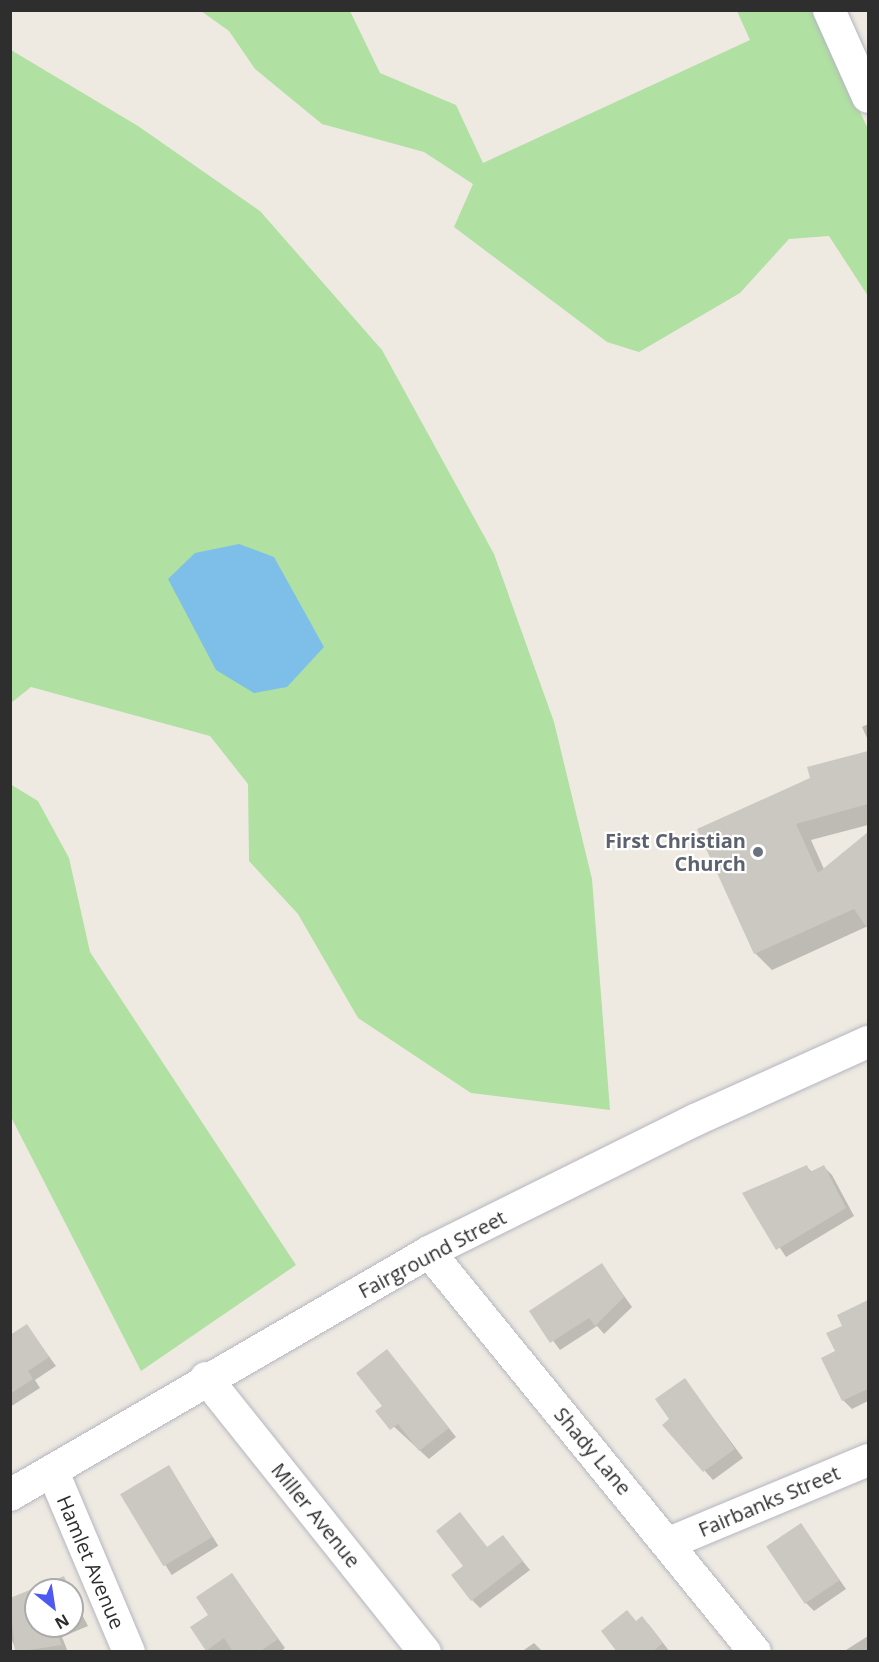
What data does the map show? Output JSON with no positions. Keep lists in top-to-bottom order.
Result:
{
  "streets": {
    "street": [
      "Fairground Street",
      "Shady Lane",
      "Fairbanks Street",
      "Miller Avenue",
      "Hamlet Avenue"
    ]
  },
  "crossings": [
    ["Fairground Street", "Shady Lane"],
    ["Fairground Street", "Miller Avenue"],
    ["Fairground Street", "Hamlet Avenue"],
    ["Shady Lane", "Fairbanks Street"]
  ],
  "places": ["First Christian Church"],
  "north": "bottom right"
}
